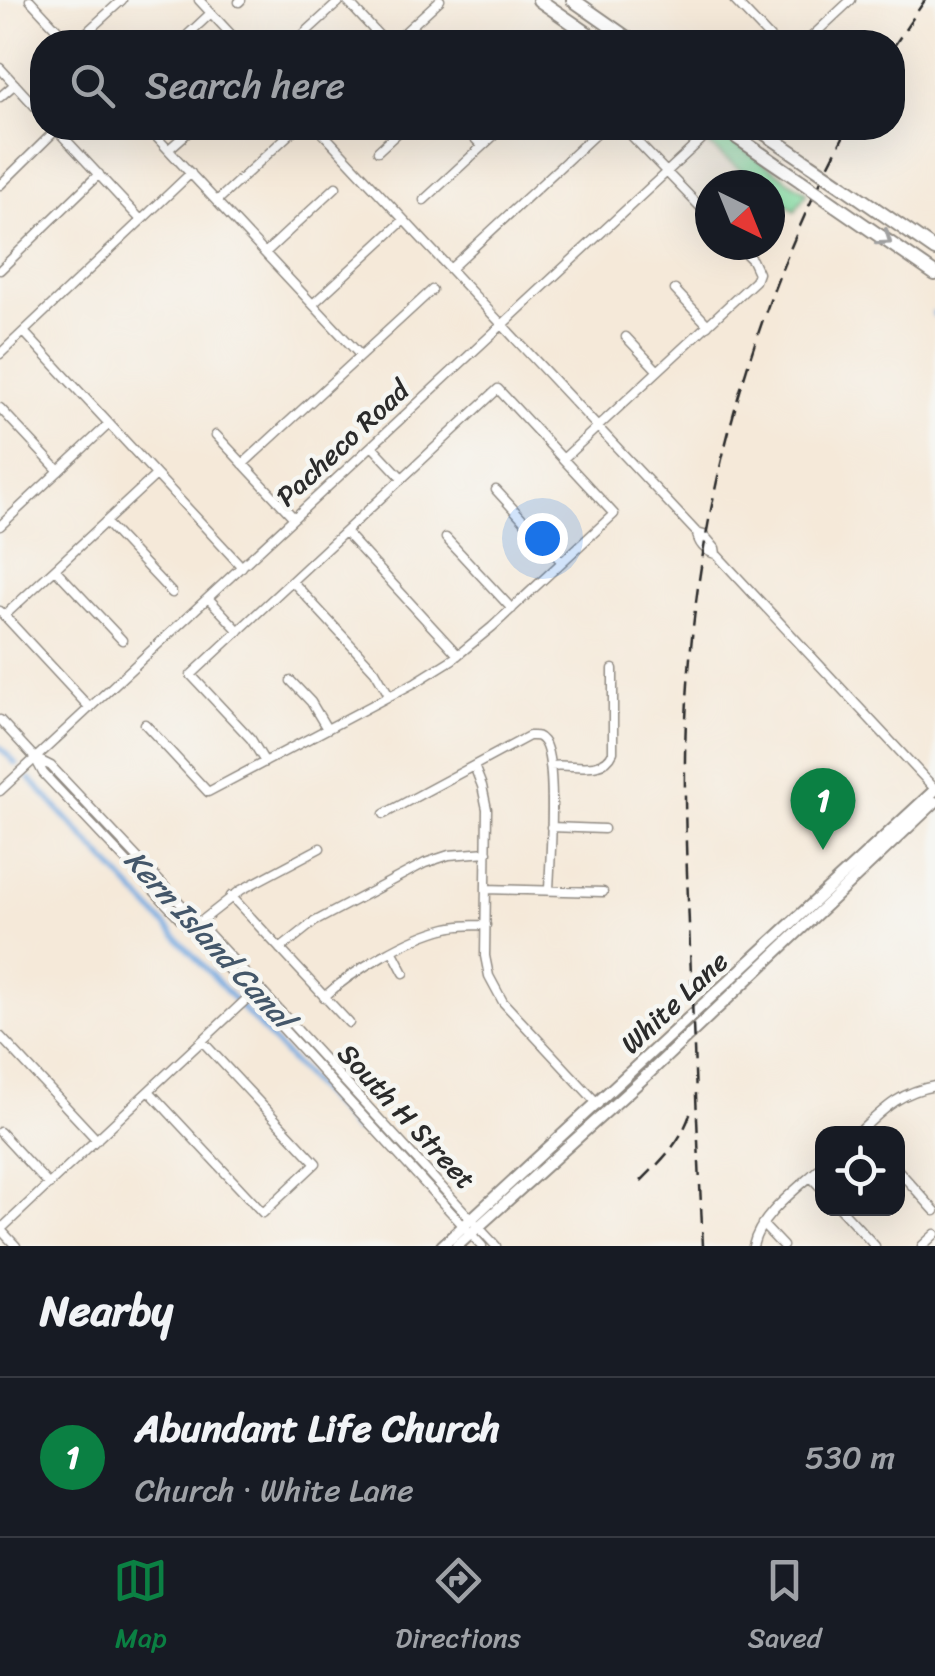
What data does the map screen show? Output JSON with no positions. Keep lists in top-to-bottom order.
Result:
{
  "streets": {
    "main road": ["White Lane"],
    "street": ["Pacheco Road", "South H Street"]
  },
  "crossings": [
    ["Pacheco Road", "South H Street"],
    ["White Lane", "South H Street"]
  ],
  "water": ["Kern Island Canal"],
  "north": "bottom right",
  "page": {
    "search": "Search here",
    "pins": "1",
    "heading": "Nearby",
    "list": [
      {
        "mark": "1",
        "name": "Abundant Life Church",
        "note": "Church · White Lane",
        "value": "530 m"
      }
    ],
    "nav": ["Map", "Directions", "Saved"]
  }
}
